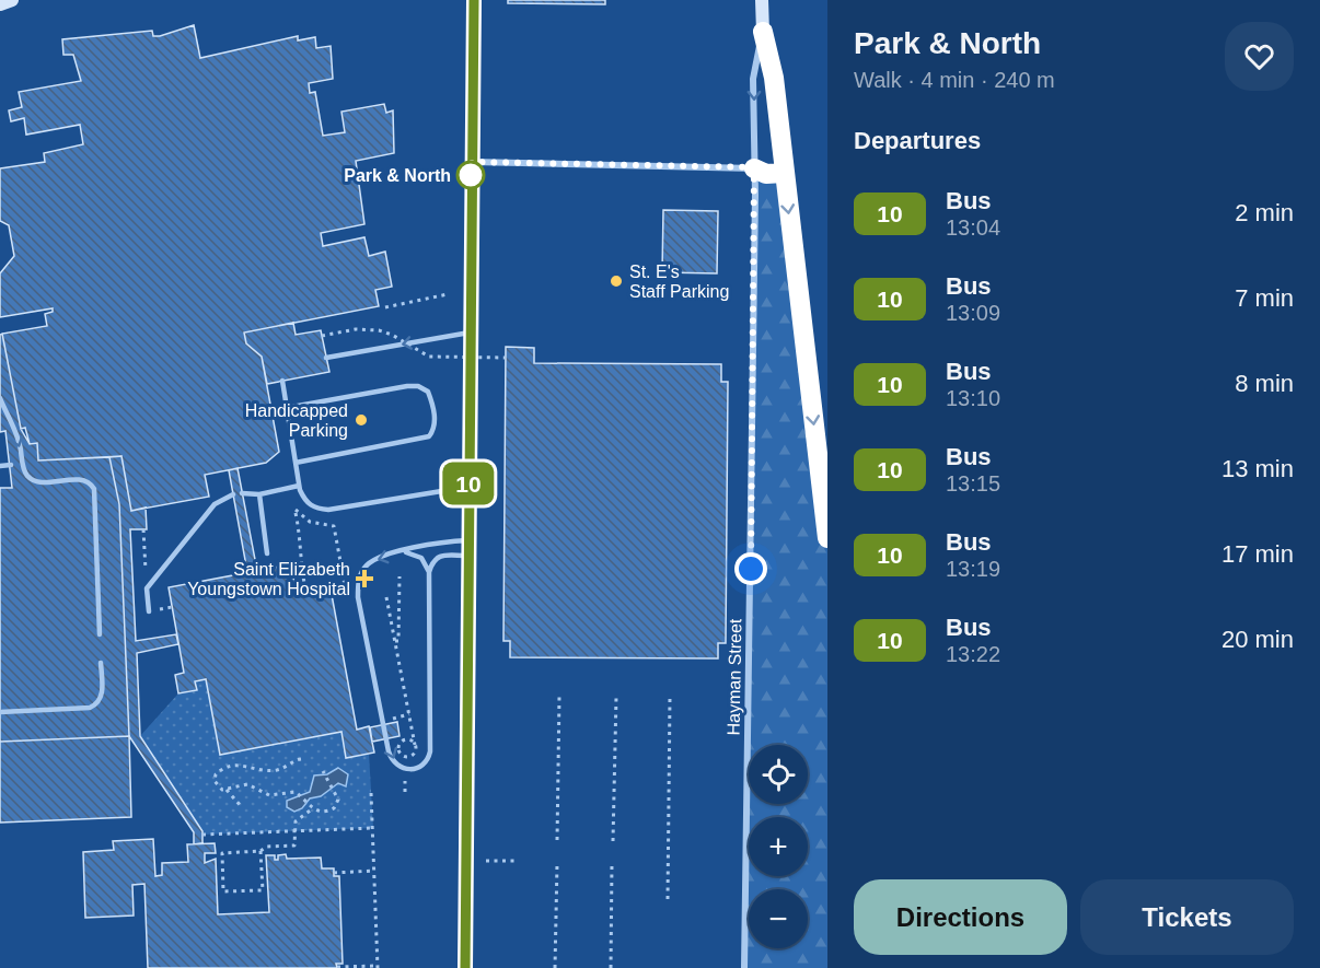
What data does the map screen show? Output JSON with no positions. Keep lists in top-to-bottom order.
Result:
{
  "streets": {
    "street": ["Hayman Street"]
  },
  "places": {
    "other": ["Park & North", "St. E's Staff Parking", "Handicapped Parking"],
    "health": ["Saint Elizabeth Youngstown Hospital"]
  },
  "lines": ["bus line 10"],
  "page": {
    "on_map": "10",
    "heading": [
      ["Park & North", "Walk · 4 min · 240 m"],
      "Departures"
    ],
    "list": [
      {
        "mark": "10",
        "name": "Bus",
        "note": "13:04",
        "value": "2 min"
      },
      {
        "mark": "10",
        "name": "Bus",
        "note": "13:09",
        "value": "7 min"
      },
      {
        "mark": "10",
        "name": "Bus",
        "note": "13:10",
        "value": "8 min"
      },
      {
        "mark": "10",
        "name": "Bus",
        "note": "13:15",
        "value": "13 min"
      },
      {
        "mark": "10",
        "name": "Bus",
        "note": "13:19",
        "value": "17 min"
      },
      {
        "mark": "10",
        "name": "Bus",
        "note": "13:22",
        "value": "20 min"
      }
    ],
    "map_buttons": ["+", "−"],
    "buttons": ["Directions", "Tickets"]
  }
}
